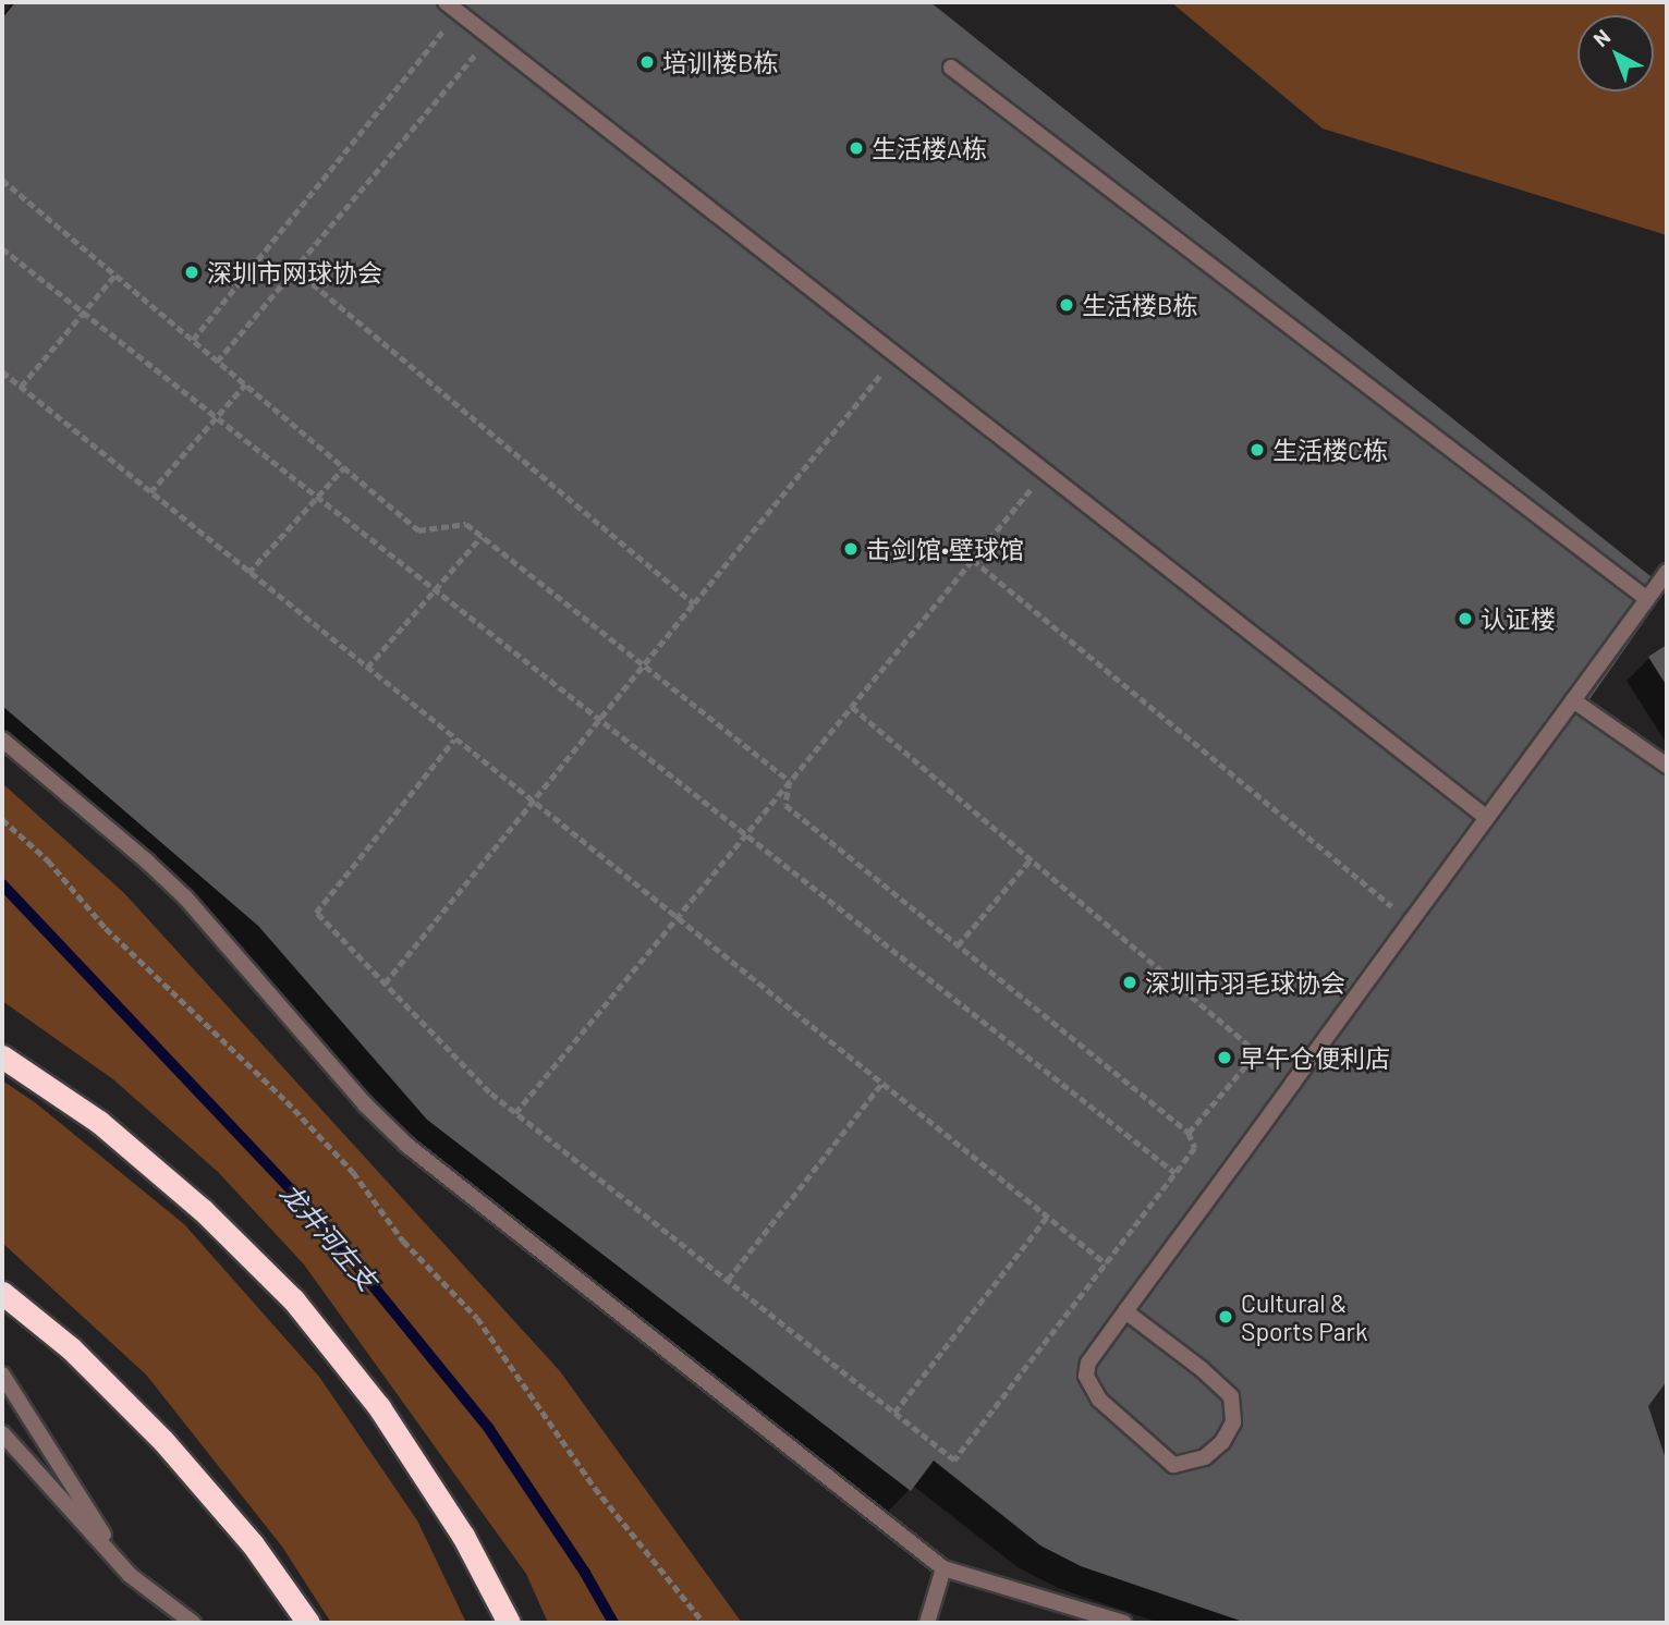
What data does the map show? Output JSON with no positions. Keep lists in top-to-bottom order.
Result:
{
  "water": ["龙井河左支"],
  "places": [
    "培训楼B栋",
    "生活楼A栋",
    "深圳市网球协会",
    "生活楼B栋",
    "生活楼C栋",
    "击剑馆•壁球馆",
    "认证楼",
    "深圳市羽毛球协会",
    "早午仓便利店",
    "Cultural & Sports Park"
  ],
  "north": "top left"
}
